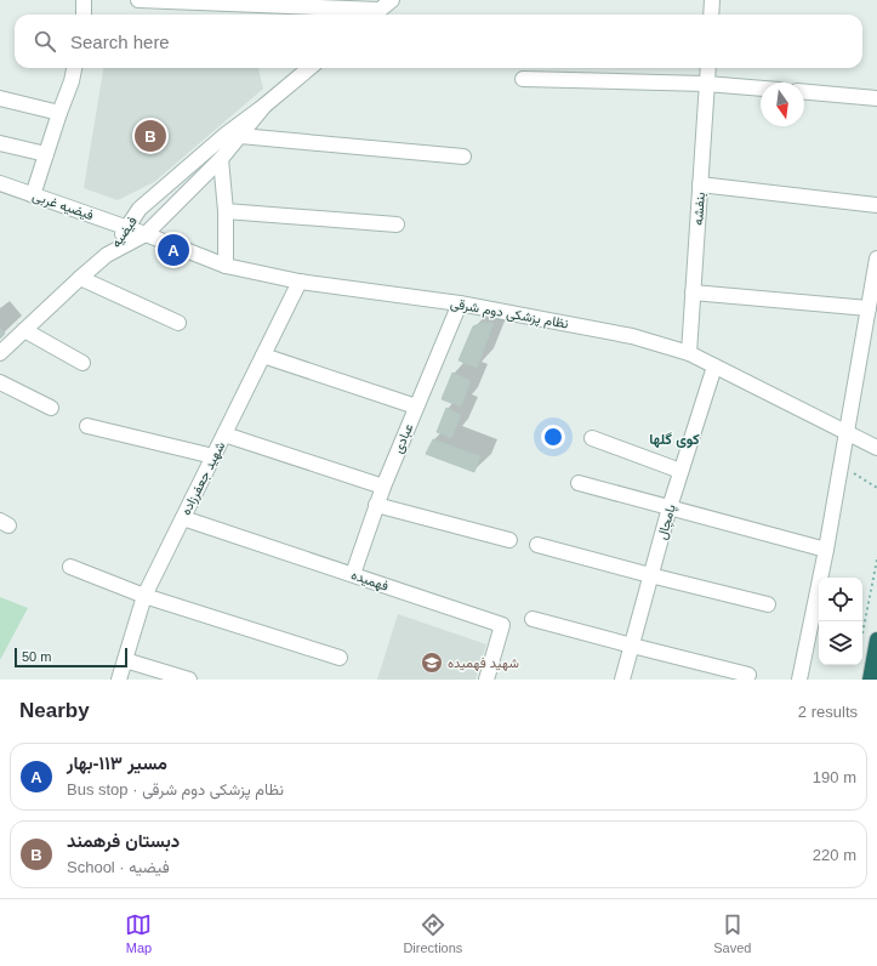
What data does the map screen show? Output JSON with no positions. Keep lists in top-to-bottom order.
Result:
{
  "streets": {
    "street": [
      "فیضیه غربی",
      "بنفشه",
      "فیضیه",
      "نظام پزشکی دوم شرقی",
      "عبادی",
      "شهید جعفرزاده",
      "پامچال",
      "فهمیده"
    ]
  },
  "crossings": [
    ["فیضیه غربی", "فیضیه"],
    ["فیضیه غربی", "نظام پزشکی دوم شرقی"],
    ["بنفشه", "نظام پزشکی دوم شرقی"],
    ["فیضیه", "نظام پزشکی دوم شرقی"],
    ["نظام پزشکی دوم شرقی", "عبادی"],
    ["نظام پزشکی دوم شرقی", "شهید جعفرزاده"],
    ["نظام پزشکی دوم شرقی", "پامچال"],
    ["عبادی", "فهمیده"],
    ["شهید جعفرزاده", "فهمیده"]
  ],
  "districts": ["کوی گلها"],
  "places": {
    "school or university": ["شهید فهمیده"]
  },
  "scale_bar": "50 m",
  "north": "bottom",
  "page": {
    "search": "Search here",
    "pins": ["B", "A"],
    "scale": "50 m",
    "heading": ["Nearby", "2 results"],
    "list": [
      {
        "mark": "A",
        "name": "مسیر ۱۱۳-بهار",
        "note": "Bus stop · نظام پزشکی دوم شرقی",
        "value": "190 m"
      },
      {
        "mark": "B",
        "name": "دبستان فرهمند",
        "note": "School · فیضیه",
        "value": "220 m"
      }
    ],
    "nav": ["Map", "Directions", "Saved"]
  }
}
